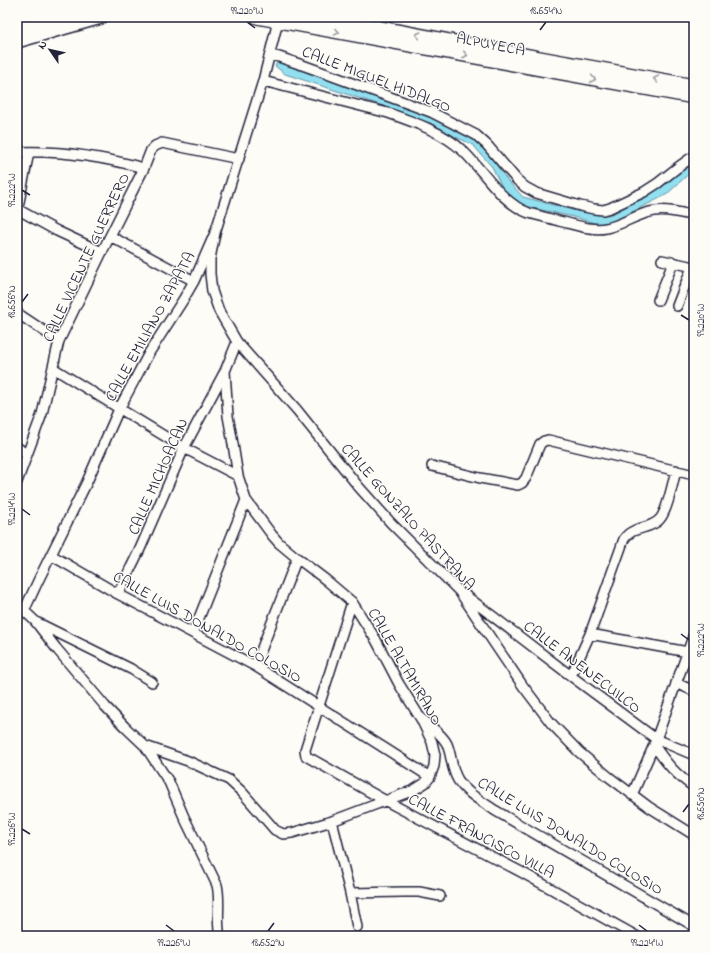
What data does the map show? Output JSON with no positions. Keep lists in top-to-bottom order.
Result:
{
  "streets": {
    "main road": ["ALPUYECA"],
    "street": [
      "CALLE MIGUEL HIDALGO",
      "CALLE VICENTE GUERRERO",
      "CALLE EMILIANO ZAPATA",
      "CALLE MICHOACAN",
      "CALLE GONZALO PASTRANA",
      "CALLE LUIS DONALDO COLOSIO",
      "CALLE ALTAMIRANO",
      "CALLE ANENECUILCO",
      "CALLE FRANCISCO VILLA"
    ]
  },
  "crossings": [
    ["ALPUYECA", "CALLE EMILIANO ZAPATA"],
    ["CALLE MIGUEL HIDALGO", "CALLE EMILIANO ZAPATA"],
    ["CALLE VICENTE GUERRERO", "CALLE EMILIANO ZAPATA"],
    ["CALLE EMILIANO ZAPATA", "CALLE GONZALO PASTRANA"],
    ["CALLE EMILIANO ZAPATA", "CALLE LUIS DONALDO COLOSIO"],
    ["CALLE MICHOACAN", "CALLE LUIS DONALDO COLOSIO"],
    ["CALLE MICHOACAN", "CALLE ALTAMIRANO"],
    ["CALLE GONZALO PASTRANA", "CALLE ALTAMIRANO"],
    ["CALLE GONZALO PASTRANA", "CALLE ANENECUILCO"],
    ["CALLE LUIS DONALDO COLOSIO", "CALLE ALTAMIRANO"],
    ["CALLE LUIS DONALDO COLOSIO", "CALLE FRANCISCO VILLA"]
  ],
  "north": "top left",
  "coordinates": [
    "99.220°W",
    "18.654°N",
    "99.222°W",
    "18.656°N",
    "99.224°W",
    "18.650°N",
    "99.226°W",
    "18.652°N"
  ]
}
